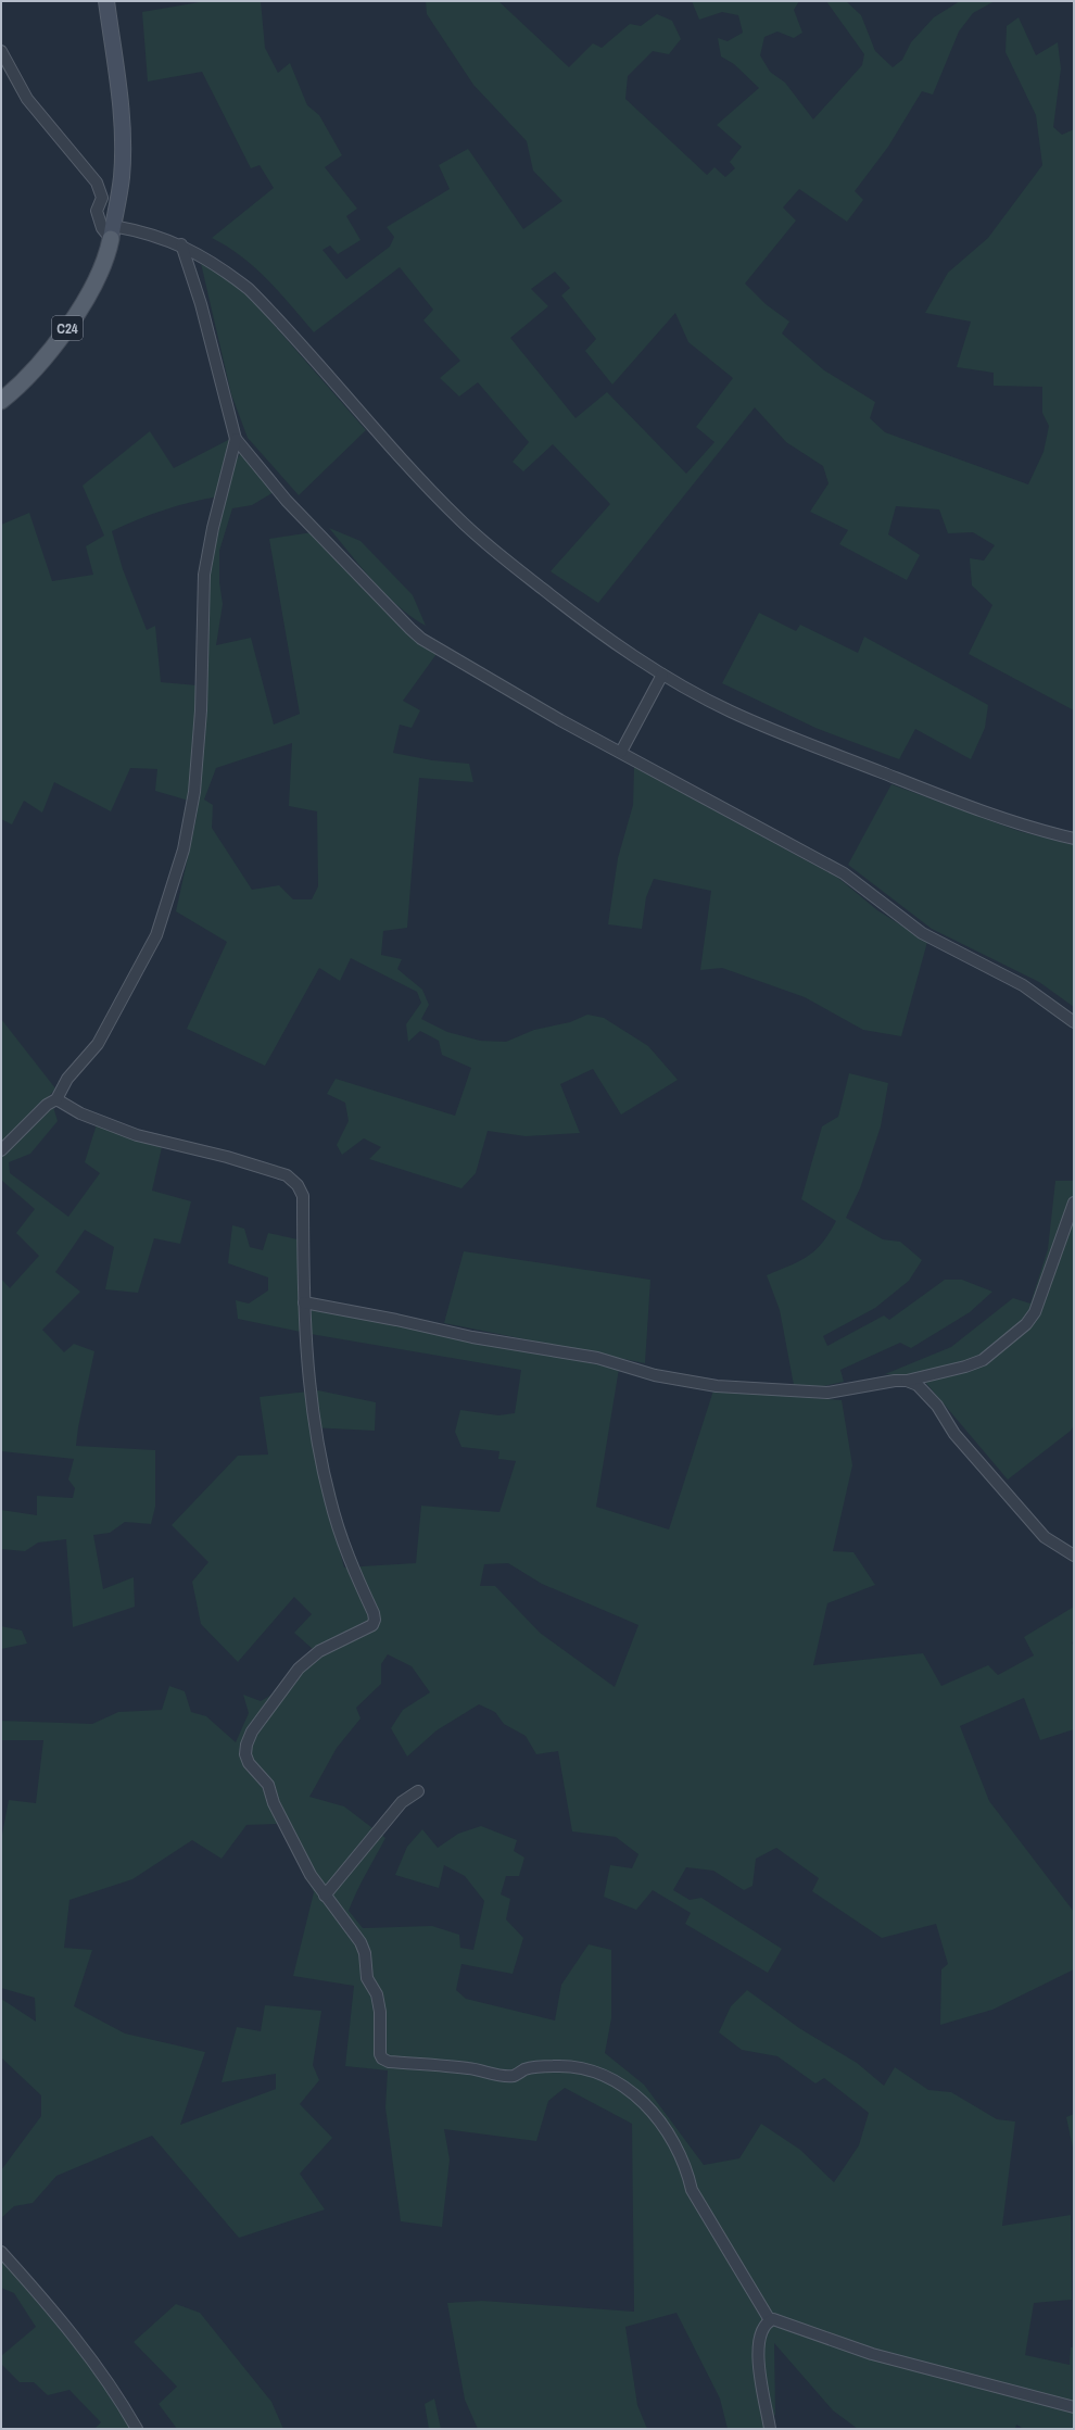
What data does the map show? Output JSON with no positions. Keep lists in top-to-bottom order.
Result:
{
  "streets": {
    "main road": ["C24"]
  }
}
